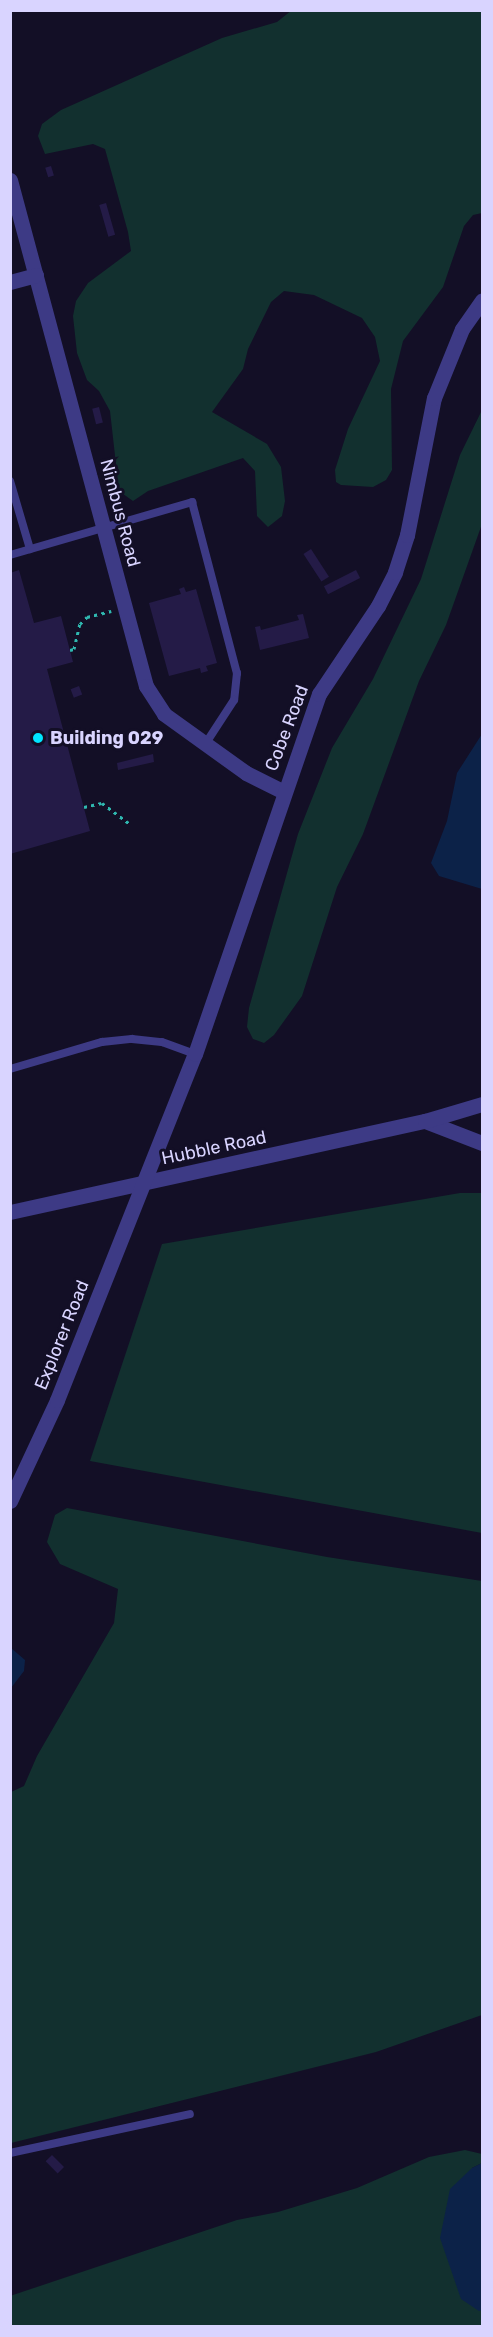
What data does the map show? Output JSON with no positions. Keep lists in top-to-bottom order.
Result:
{
  "streets": {
    "street": [
      "Nimbus Road",
      "Cobe Road",
      "Hubble Road",
      "Explorer Road"
    ]
  },
  "crossings": [
    ["Nimbus Road", "Cobe Road"],
    ["Cobe Road", "Hubble Road"],
    ["Cobe Road", "Explorer Road"],
    ["Hubble Road", "Explorer Road"]
  ],
  "places": ["Building 029"]
}
